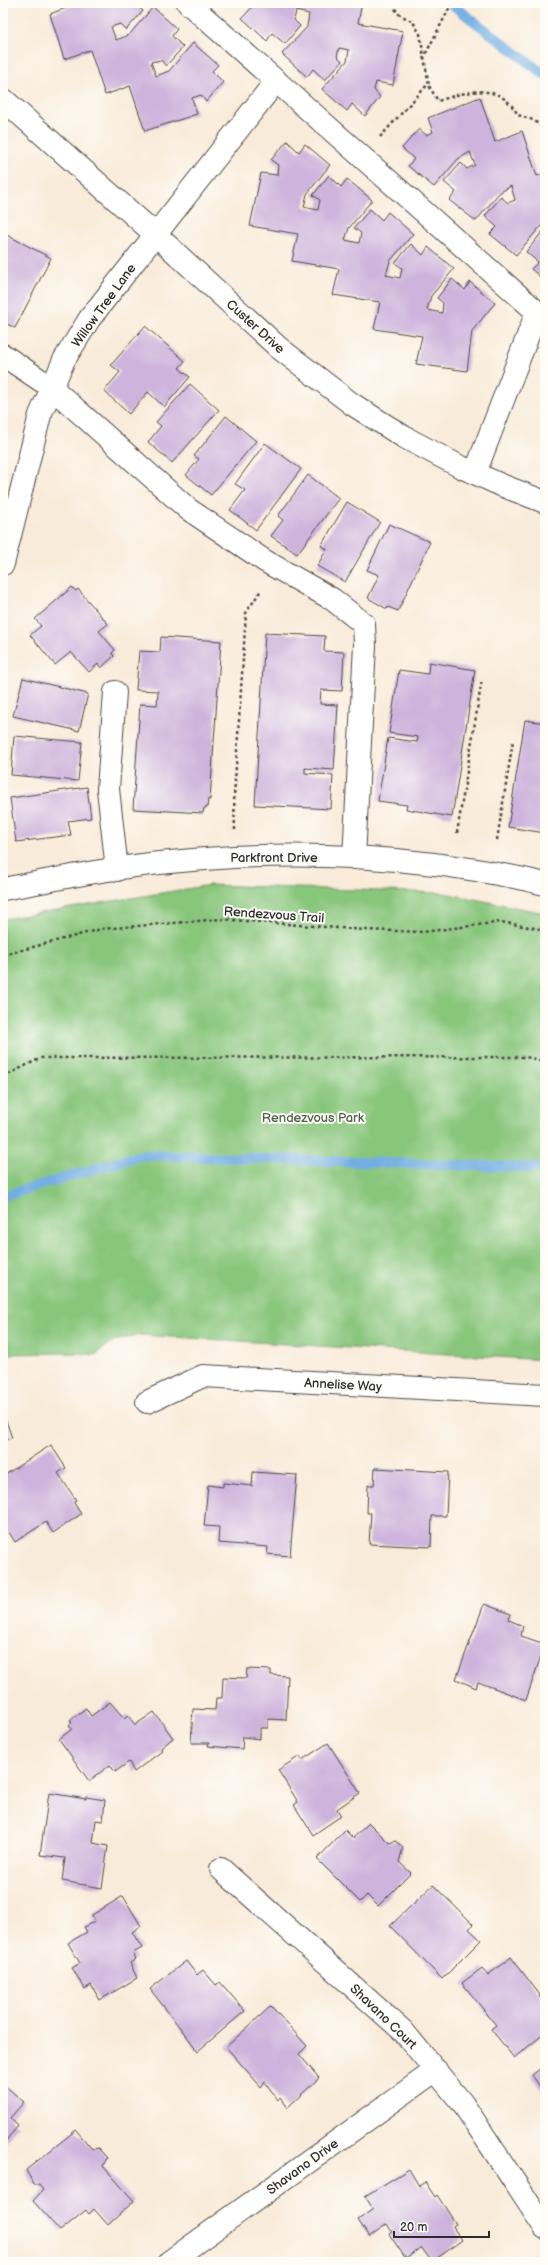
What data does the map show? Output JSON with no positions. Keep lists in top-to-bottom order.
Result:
{
  "streets": {
    "street": [
      "Willow Tree Lane",
      "Custer Drive",
      "Parkfront Drive",
      "Annelise Way",
      "Shavano Court",
      "Shavano Drive"
    ],
    "path": ["Rendezvous Trail"]
  },
  "crossings": [
    ["Willow Tree Lane", "Custer Drive"],
    ["Shavano Court", "Shavano Drive"]
  ],
  "parks": ["Rendezvous Park"],
  "scale_bar": "20 m"
}
